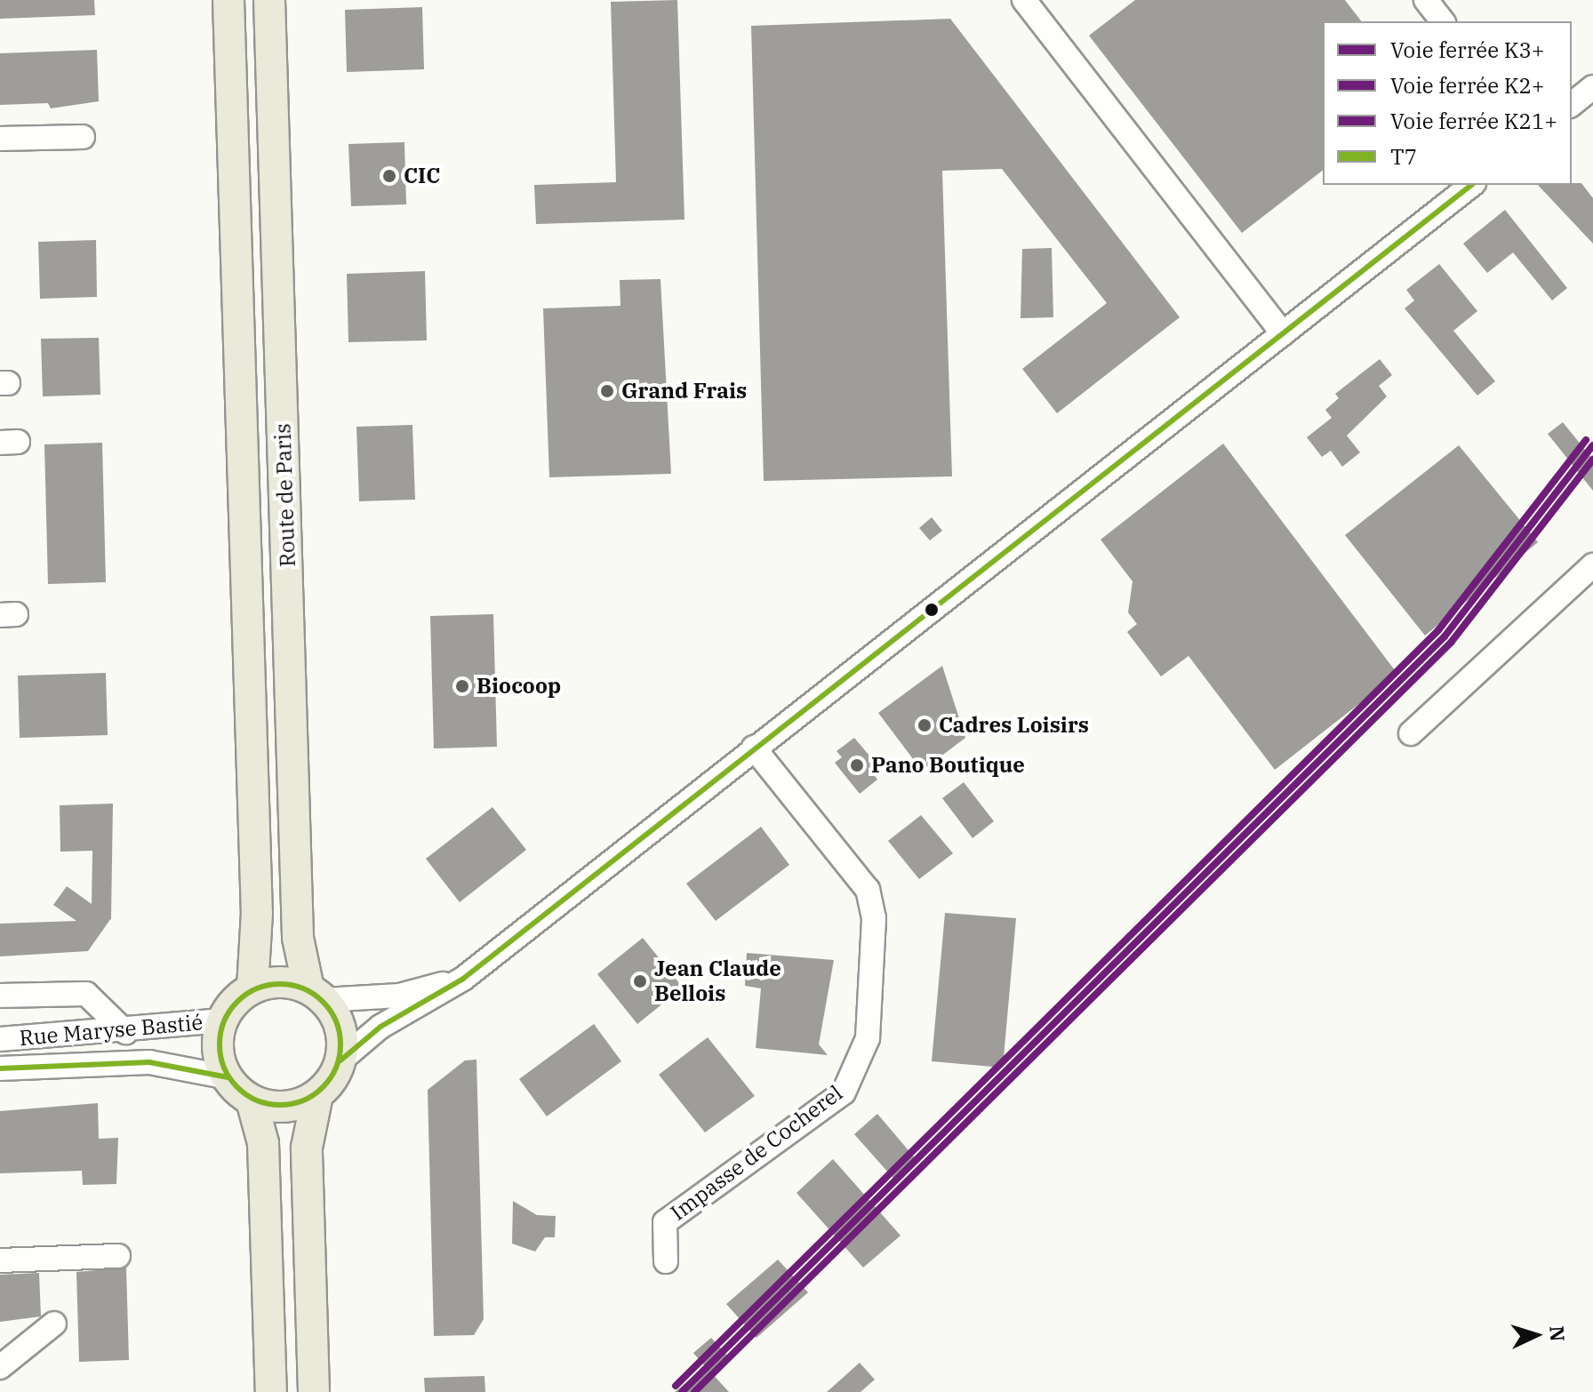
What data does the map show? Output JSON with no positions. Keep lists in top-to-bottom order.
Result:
{
  "streets": {
    "main road": ["Route de Paris"],
    "street": ["Rue Maryse Bastié", "Impasse de Cocherel"]
  },
  "crossings": [
    ["Route de Paris", "Rue Maryse Bastié"]
  ],
  "places": [
    "CIC",
    "Grand Frais",
    "Biocoop",
    "Cadres Loisirs",
    "Pano Boutique",
    "Jean Claude Bellois"
  ],
  "lines": [
    "transit line T7",
    "rail line K21+",
    "rail line K3+",
    "rail line K2+"
  ],
  "legend": [
    "Voie ferrée K3+",
    "Voie ferrée K2+",
    "Voie ferrée K21+",
    "T7"
  ],
  "north": "right"
}
